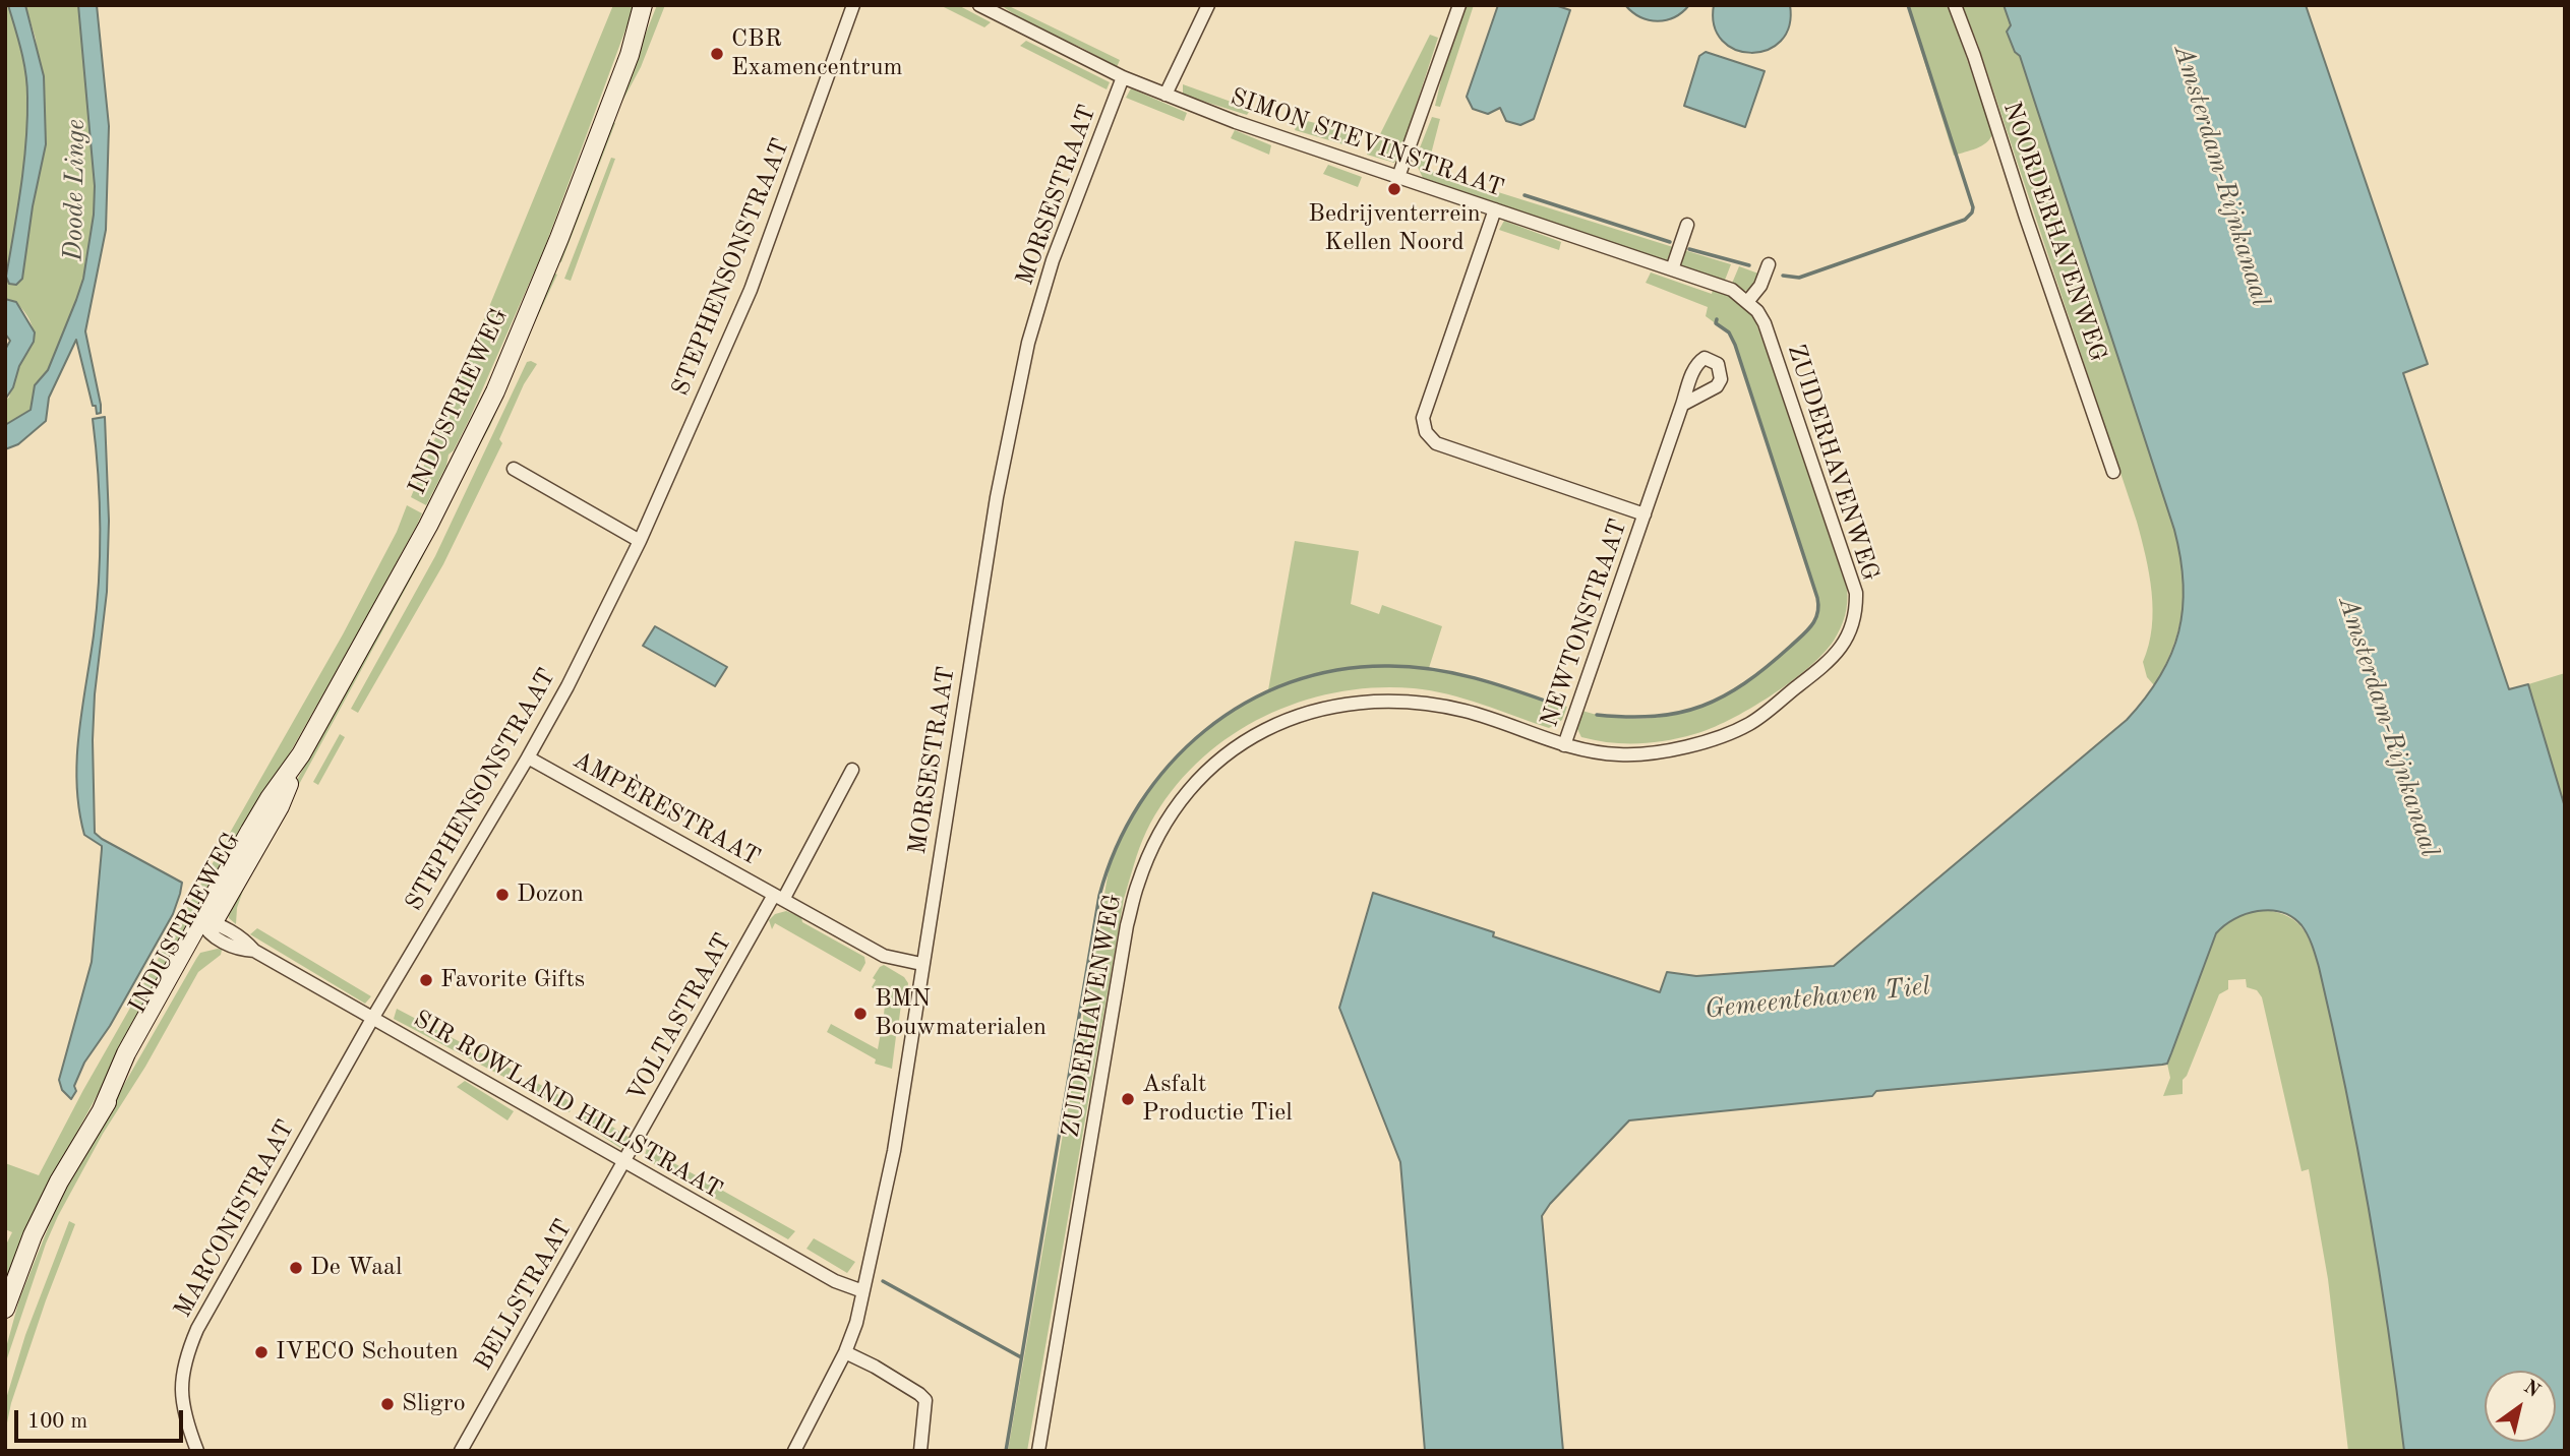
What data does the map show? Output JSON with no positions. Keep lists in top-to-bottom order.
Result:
{
  "streets": {
    "main road": ["INDUSTRIEWEG"],
    "street": [
      "SIMON STEVINSTRAAT",
      "MORSESTRAAT",
      "NOORDERHAVENWEG",
      "STEPHENSONSTRAAT",
      "ZUIDERHAVENWEG",
      "NEWTONSTRAAT",
      "AMPÈRESTRAAT",
      "VOLTASTRAAT",
      "SIR ROWLAND HILLSTRAAT",
      "MARCONISTRAAT",
      "BELLSTRAAT"
    ]
  },
  "crossings": [
    ["SIMON STEVINSTRAAT", "MORSESTRAAT"],
    ["SIMON STEVINSTRAAT", "ZUIDERHAVENWEG"],
    ["SIMON STEVINSTRAAT", "NEWTONSTRAAT"],
    ["MORSESTRAAT", "AMPÈRESTRAAT"],
    ["MORSESTRAAT", "SIR ROWLAND HILLSTRAAT"],
    ["STEPHENSONSTRAAT", "AMPÈRESTRAAT"],
    ["STEPHENSONSTRAAT", "SIR ROWLAND HILLSTRAAT"],
    ["STEPHENSONSTRAAT", "MARCONISTRAAT"],
    ["INDUSTRIEWEG", "SIR ROWLAND HILLSTRAAT"],
    ["ZUIDERHAVENWEG", "NEWTONSTRAAT"],
    ["AMPÈRESTRAAT", "VOLTASTRAAT"],
    ["VOLTASTRAAT", "SIR ROWLAND HILLSTRAAT"],
    ["VOLTASTRAAT", "BELLSTRAAT"],
    ["SIR ROWLAND HILLSTRAAT", "MARCONISTRAAT"],
    ["SIR ROWLAND HILLSTRAAT", "BELLSTRAAT"]
  ],
  "water": ["Amsterdam-Rijnkanaal", "Doode Linge", "Gemeentehaven Tiel"],
  "places": [
    "CBR Examencentrum",
    "Bedrijventerrein Kellen Noord",
    "Dozon",
    "Favorite Gifts",
    "BMN Bouwmaterialen",
    "Asfalt Productie Tiel",
    "De Waal",
    "IVECO Schouten",
    "Sligro"
  ],
  "scale_bar": "100 m",
  "north": "top right"
}
